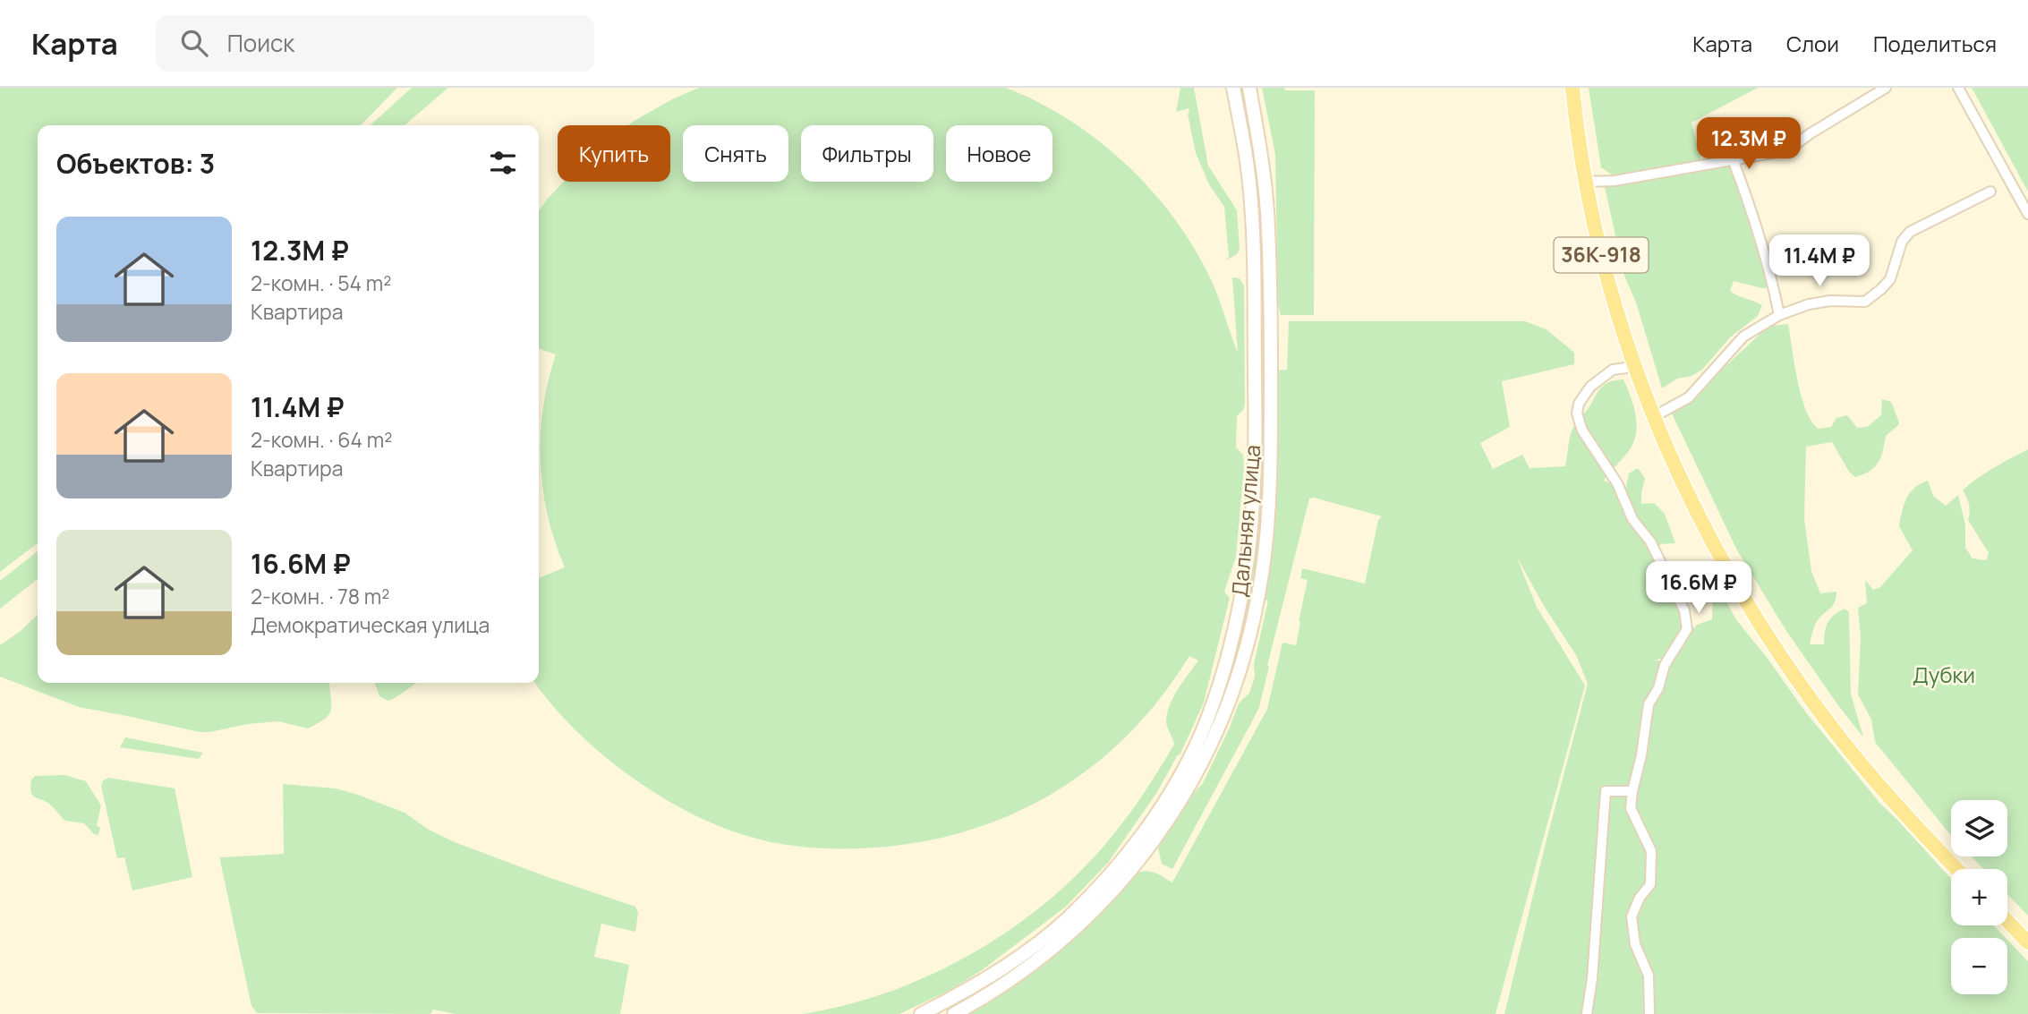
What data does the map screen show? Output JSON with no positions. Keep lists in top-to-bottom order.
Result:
{
  "streets": {
    "main road": ["36К-918", "Дальняя улица"]
  },
  "parks": ["Дубки"],
  "page": {
    "header": "Карта",
    "search": "Поиск",
    "nav": ["Карта", "Слои", "Поделиться"],
    "price": ["12.3M ₽", "11.4M ₽", "16.6M ₽"],
    "chip": [
      "Купить",
      "Снять",
      "Фильтры",
      "Новое"
    ],
    "heading": "Объектов: 3",
    "list": [
      {
        "name": "12.3M ₽",
        "note": "2-комн. · 54 m² · Квартира"
      },
      {
        "name": "11.4M ₽",
        "note": "2-комн. · 64 m² · Квартира"
      },
      {
        "name": "16.6M ₽",
        "note": "2-комн. · 78 m² · Демократическая улица"
      }
    ],
    "map_buttons": ["+", "−"]
  }
}
